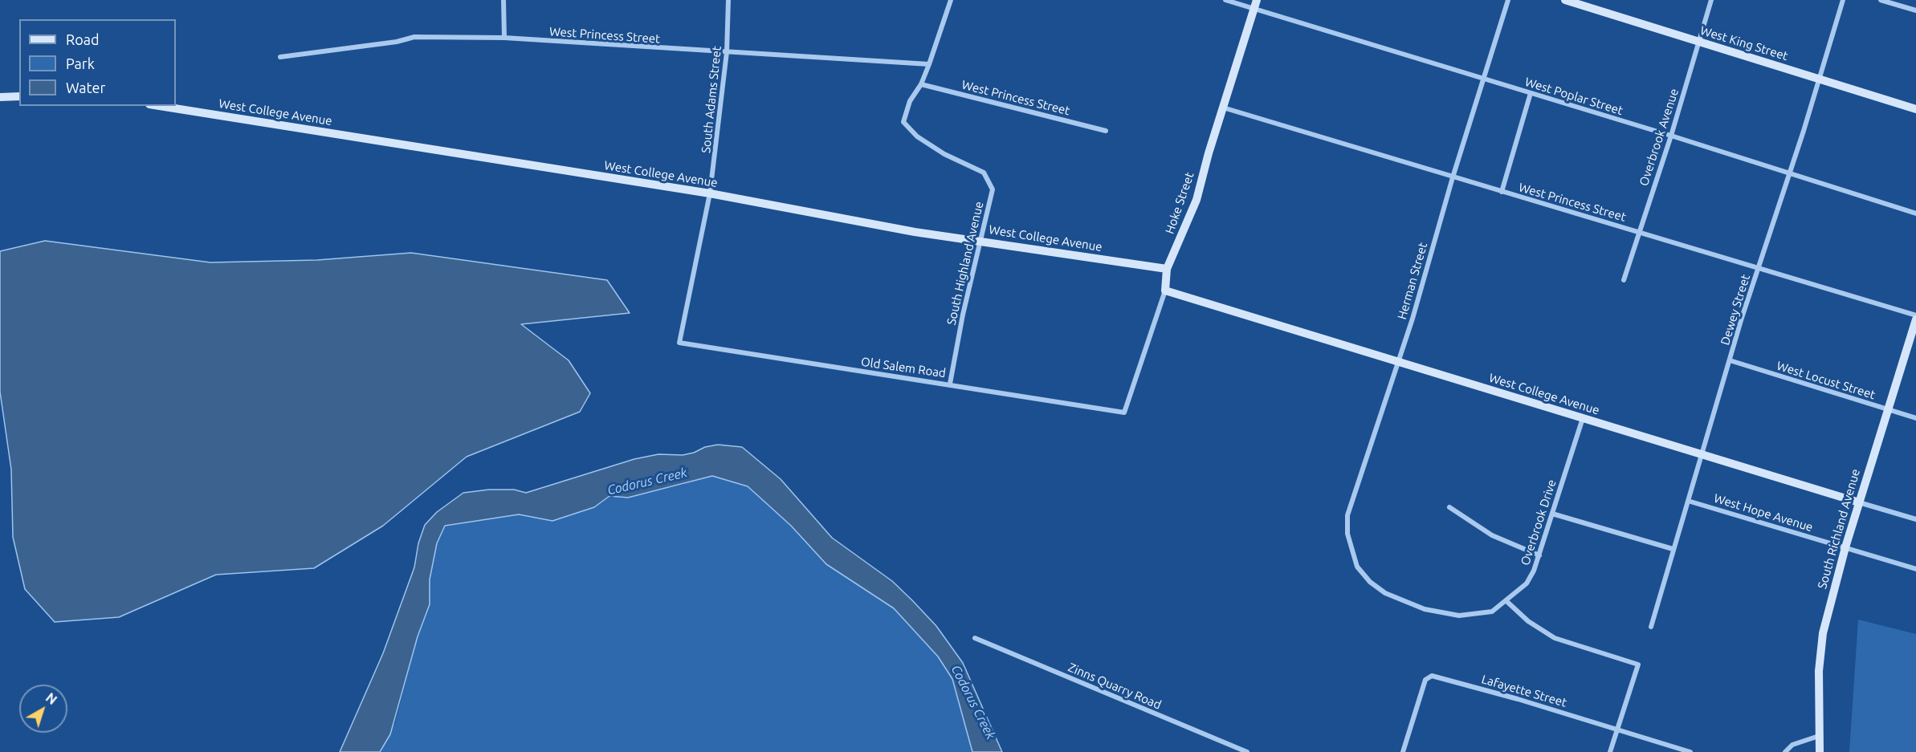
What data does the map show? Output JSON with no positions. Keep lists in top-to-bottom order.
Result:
{
  "streets": {
    "street": [
      "West Princess Street",
      "West King Street",
      "West Poplar Street",
      "South Adams Street",
      "West College Avenue",
      "Overbrook Avenue",
      "Hoke Street",
      "South Highland Avenue",
      "Herman Street",
      "Dewey Street",
      "Old Salem Road",
      "West Locust Street",
      "West Hope Avenue",
      "Overbrook Drive",
      "South Richland Avenue",
      "Zinns Quarry Road",
      "Lafayette Street"
    ]
  },
  "crossings": [
    ["West Princess Street", "South Adams Street"],
    ["West Princess Street", "Overbrook Avenue"],
    ["West Princess Street", "Hoke Street"],
    ["West Princess Street", "South Highland Avenue"],
    ["West Princess Street", "Herman Street"],
    ["West Princess Street", "Dewey Street"],
    ["West Princess Street", "South Richland Avenue"],
    ["West King Street", "Overbrook Avenue"],
    ["West King Street", "Dewey Street"],
    ["West Poplar Street", "Overbrook Avenue"],
    ["West Poplar Street", "Hoke Street"],
    ["West Poplar Street", "Herman Street"],
    ["West Poplar Street", "Dewey Street"],
    ["South Adams Street", "West College Avenue"],
    ["South Adams Street", "Old Salem Road"],
    ["West College Avenue", "Hoke Street"],
    ["West College Avenue", "South Highland Avenue"],
    ["West College Avenue", "Herman Street"],
    ["West College Avenue", "Dewey Street"],
    ["West College Avenue", "Overbrook Drive"],
    ["West College Avenue", "South Richland Avenue"],
    ["Hoke Street", "Old Salem Road"],
    ["South Highland Avenue", "Old Salem Road"],
    ["Herman Street", "Overbrook Drive"],
    ["Dewey Street", "West Locust Street"],
    ["Dewey Street", "West Hope Avenue"],
    ["West Locust Street", "South Richland Avenue"],
    ["West Hope Avenue", "South Richland Avenue"]
  ],
  "water": ["Codorus Creek"],
  "legend": ["Road", "Park", "Water"],
  "north": "top right"
}
